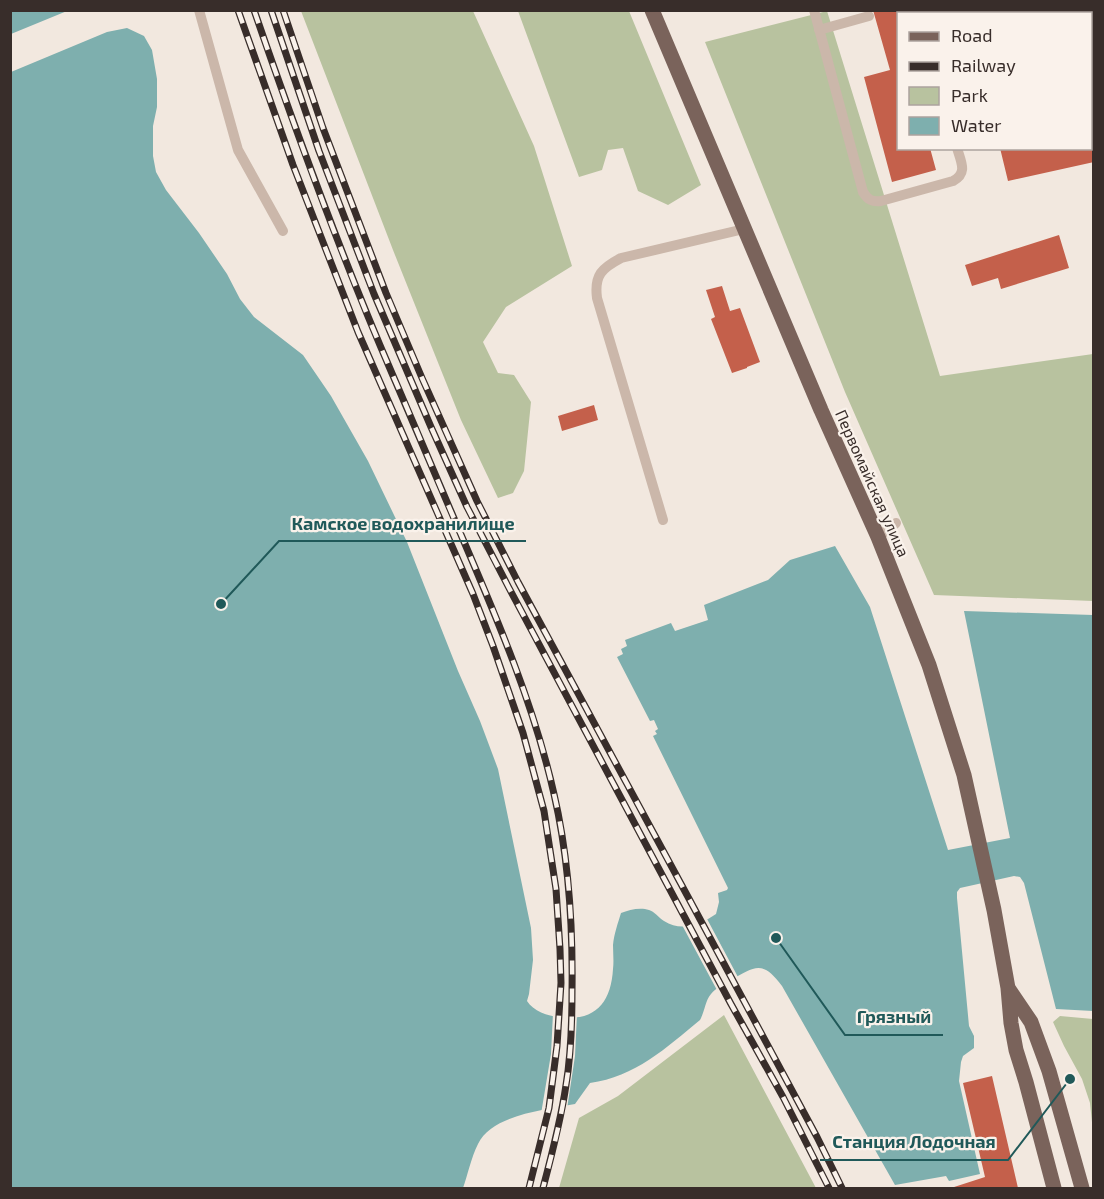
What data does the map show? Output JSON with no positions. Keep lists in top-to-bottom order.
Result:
{
  "streets": {
    "main road": ["Первомайская улица"]
  },
  "places": ["Камское водохранилище", "Грязный", "Станция Лодочная"],
  "legend": [
    "Road",
    "Railway",
    "Park",
    "Water"
  ]
}
